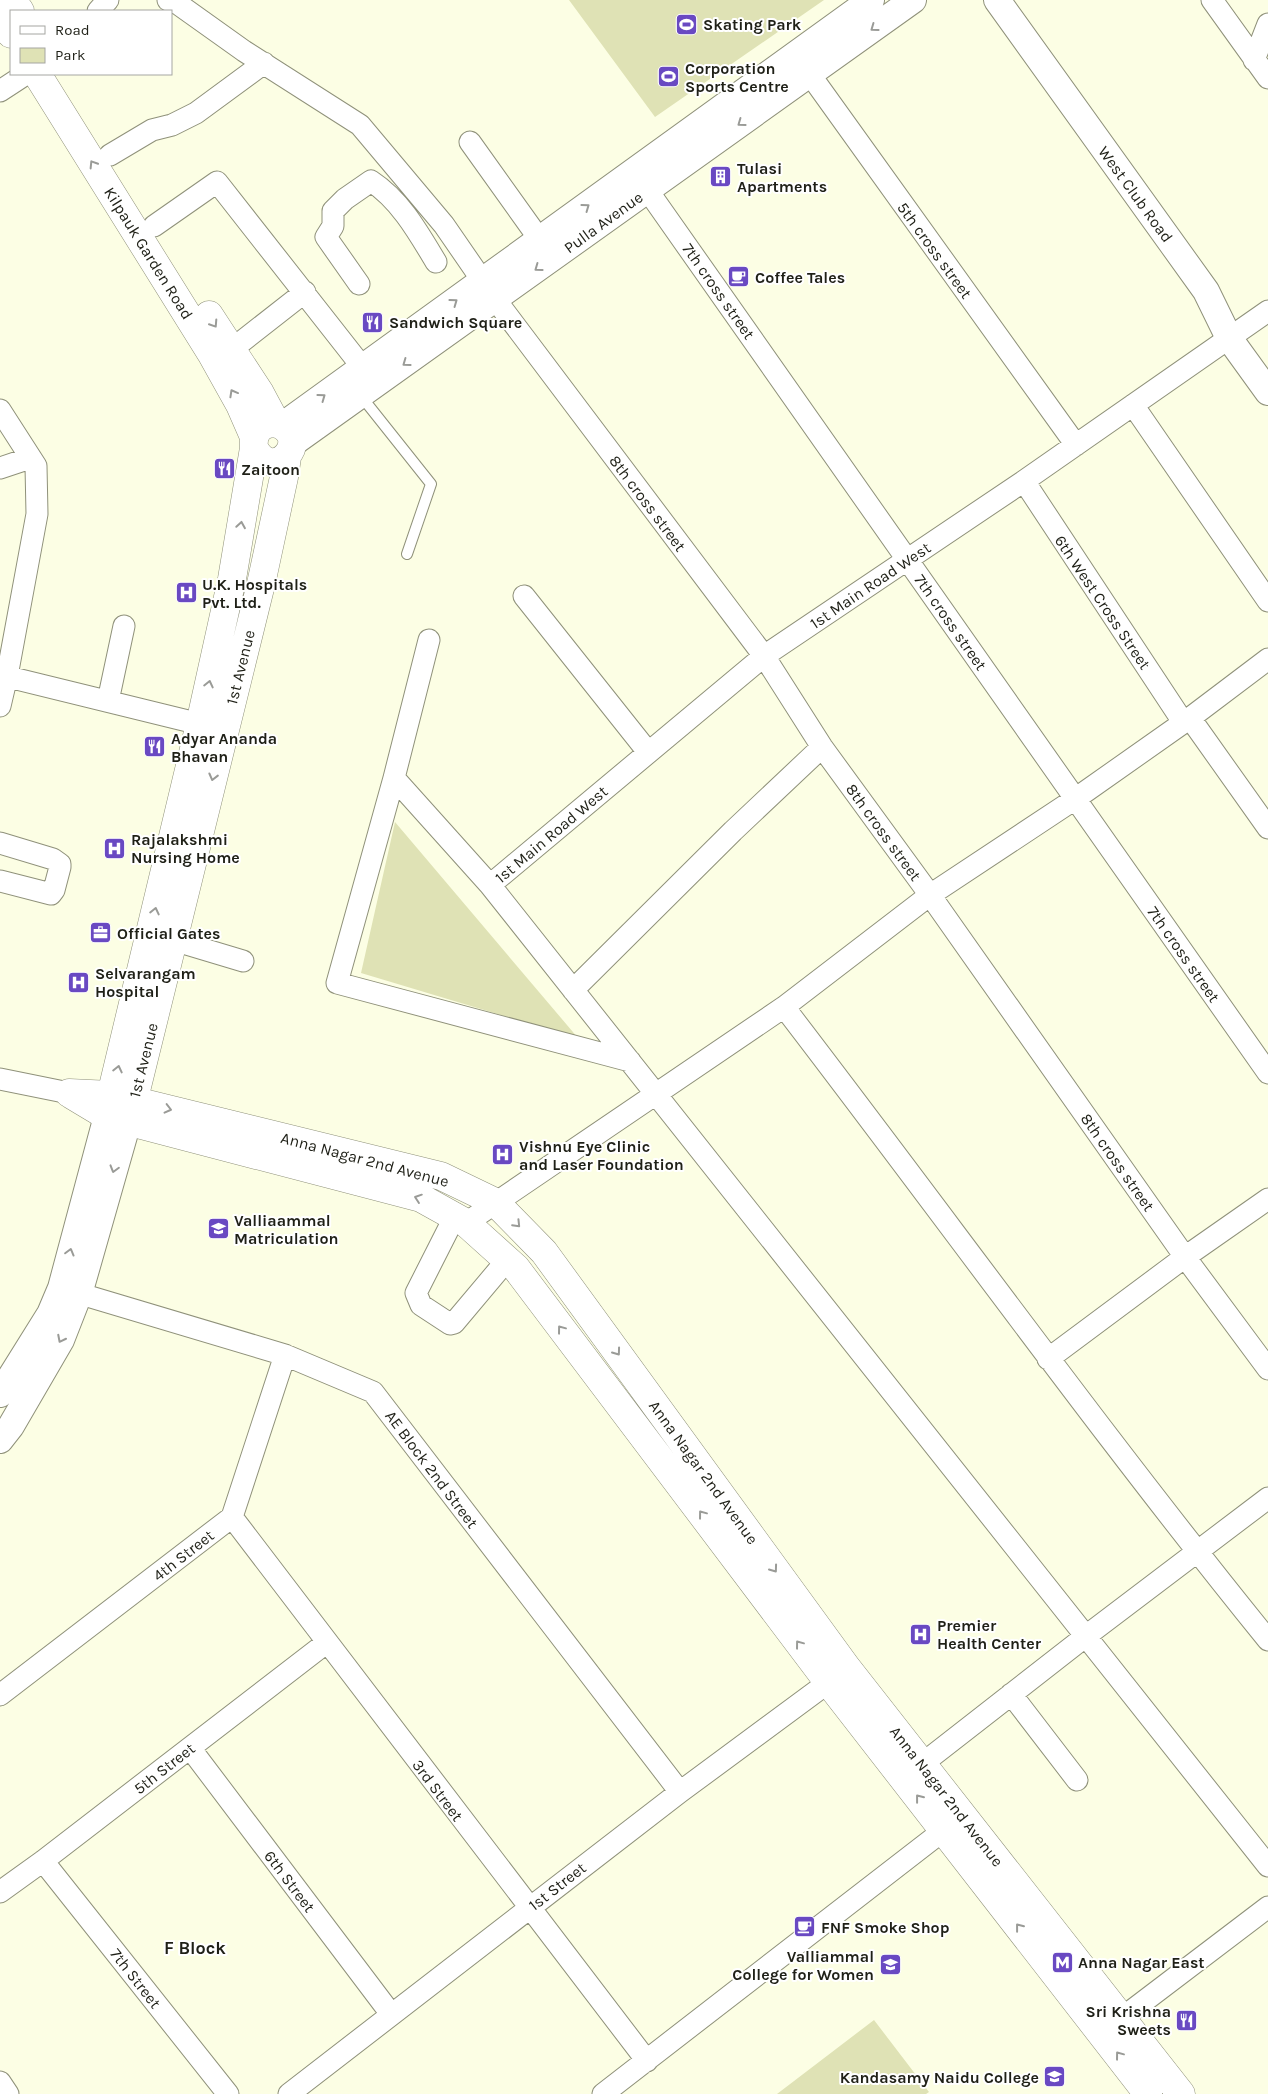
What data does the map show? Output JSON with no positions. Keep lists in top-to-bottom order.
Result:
{
  "streets": {
    "main road": ["Kilpauk Garden Road", "1st Avenue", "Anna Nagar 2nd Avenue"],
    "street": [
      "West Club Road",
      "Pulla Avenue",
      "5th cross street",
      "7th cross street",
      "8th cross street",
      "1st Main Road West",
      "6th West Cross Street",
      "AE Block 2nd Street",
      "4th Street",
      "5th Street",
      "3rd Street",
      "6th Street",
      "1st Street",
      "7th Street"
    ]
  },
  "crossings": [
    ["West Club Road", "1st Main Road West"],
    ["Pulla Avenue", "5th cross street"],
    ["Pulla Avenue", "Kilpauk Garden Road"],
    ["Pulla Avenue", "7th cross street"],
    ["Pulla Avenue", "8th cross street"],
    ["Pulla Avenue", "1st Avenue"],
    ["5th cross street", "1st Main Road West"],
    ["Kilpauk Garden Road", "1st Avenue"],
    ["7th cross street", "1st Main Road West"],
    ["8th cross street", "1st Main Road West"],
    ["1st Main Road West", "6th West Cross Street"],
    ["1st Avenue", "Anna Nagar 2nd Avenue"],
    ["1st Avenue", "AE Block 2nd Street"],
    ["Anna Nagar 2nd Avenue", "1st Street"],
    ["AE Block 2nd Street", "1st Street"],
    ["4th Street", "3rd Street"],
    ["5th Street", "3rd Street"],
    ["5th Street", "6th Street"],
    ["5th Street", "7th Street"],
    ["3rd Street", "1st Street"],
    ["6th Street", "1st Street"]
  ],
  "districts": ["F Block"],
  "places": {
    "sports": ["Skating Park", "Corporation Sports Centre"],
    "building": ["Tulasi Apartments"],
    "cafe": ["Coffee Tales", "FNF Smoke Shop"],
    "restaurant": [
      "Sandwich Square",
      "Zaitoon",
      "Adyar Ananda Bhavan",
      "Sri Krishna Sweets"
    ],
    "hospital": [
      "U.K. Hospitals Pvt. Ltd.",
      "Rajalakshmi Nursing Home",
      "Selvarangam Hospital",
      "Vishnu Eye Clinic and Laser Foundation",
      "Premier Health Center"
    ],
    "office": ["Official Gates"],
    "school or university": ["Valliaammal Matriculation", "Valliammal College for Women", "Kandasamy Naidu College"],
    "metro station": ["Anna Nagar East"]
  },
  "legend": ["Road", "Park"]
}
